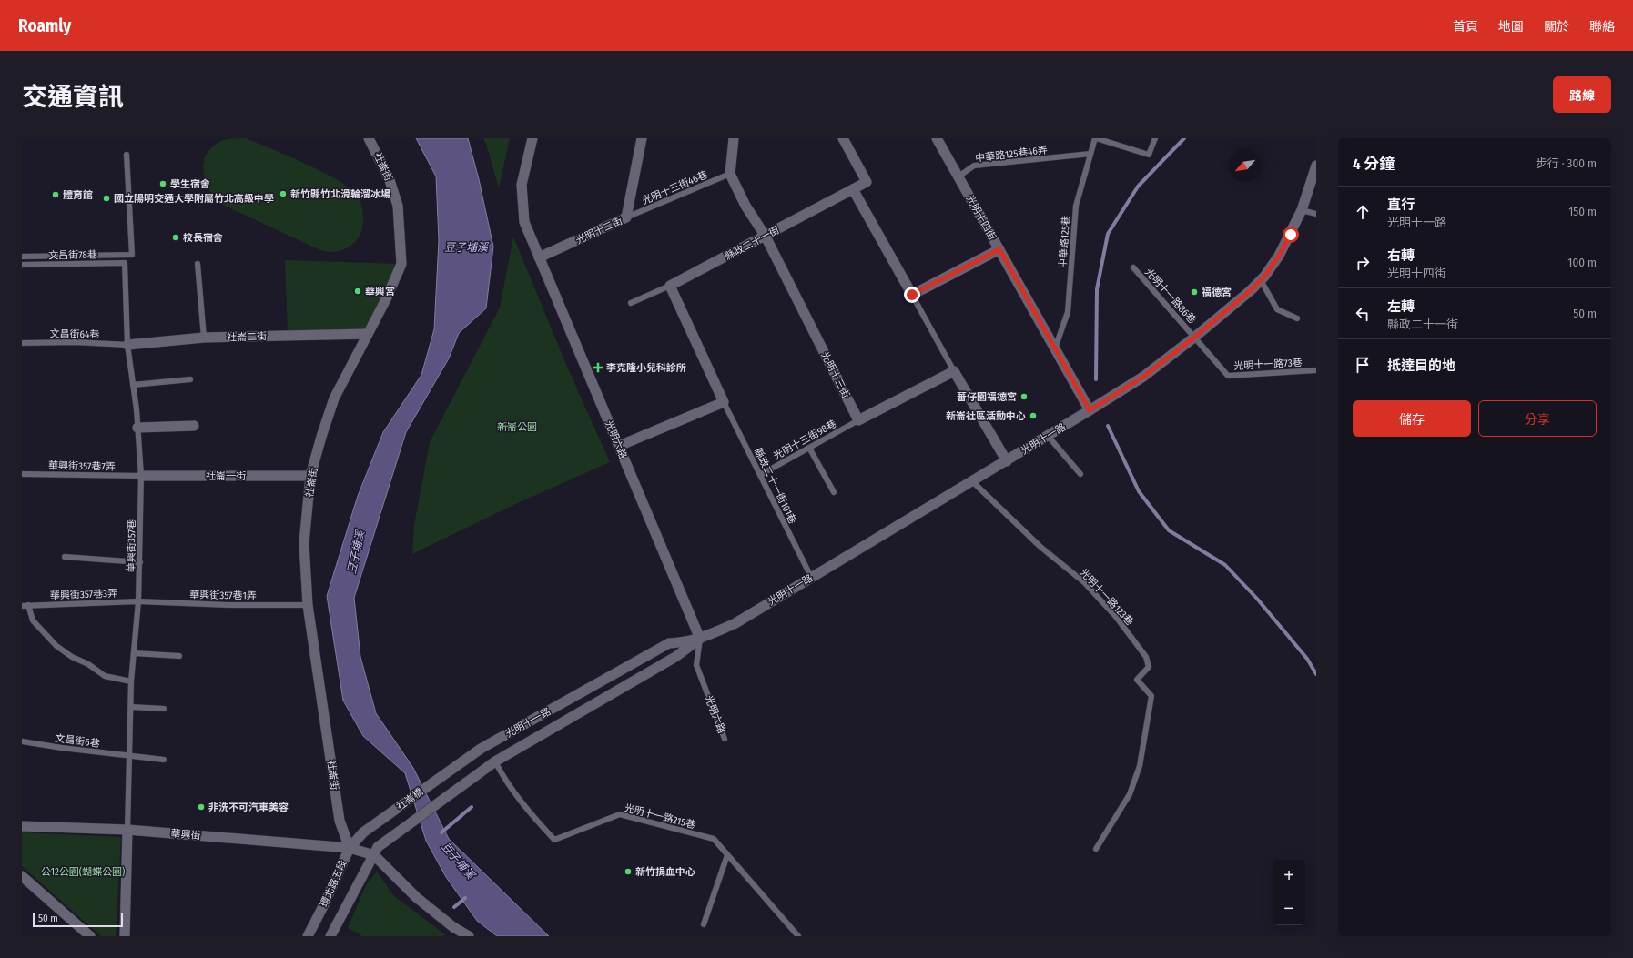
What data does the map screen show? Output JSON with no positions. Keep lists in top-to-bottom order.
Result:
{
  "streets": {
    "street": [
      "社崙街",
      "光明十四街",
      "光明十二街",
      "縣政二十一街",
      "社崙二街",
      "光明十三街",
      "光明十一路",
      "光明六路",
      "社崙一街",
      "社崙橋",
      "華興街",
      "環北路五段"
    ],
    "lane": [
      "中華路125巷46弄",
      "光明十三街46巷",
      "中華路125巷",
      "文昌街78巷",
      "光明十一路86巷",
      "文昌街64巷",
      "光明十一路73巷",
      "光明十三街98巷",
      "華興街357巷7弄",
      "縣政二十一街101巷",
      "華興街357巷",
      "華興街357巷3弄",
      "華興街357巷1弄",
      "光明十一路123巷",
      "文昌街6巷",
      "光明十一路215巷"
    ]
  },
  "crossings": [
    ["中華路125巷46弄", "光明十四街"],
    ["中華路125巷46弄", "中華路125巷"],
    ["社崙街", "社崙二街"],
    ["社崙街", "社崙一街"],
    ["社崙街", "華興街357巷1弄"],
    ["社崙街", "華興街"],
    ["社崙街", "環北路五段"],
    ["光明十三街46巷", "光明十二街"],
    ["光明十三街46巷", "光明十三街"],
    ["光明十四街", "中華路125巷"],
    ["光明十四街", "光明十一路"],
    ["光明十二街", "光明六路"],
    ["縣政二十一街", "光明十三街"],
    ["文昌街78巷", "華興街357巷"],
    ["光明十一路86巷", "光明十一路73巷"],
    ["光明十一路86巷", "光明十一路"],
    ["文昌街64巷", "社崙二街"],
    ["文昌街64巷", "華興街357巷"],
    ["社崙二街", "華興街357巷"],
    ["光明十一路73巷", "光明十一路"],
    ["光明十三街", "光明十三街98巷"],
    ["光明十一路", "光明六路"],
    ["光明十一路", "縣政二十一街101巷"],
    ["光明十一路", "光明十一路123巷"],
    ["光明十一路", "社崙橋"],
    ["光明十一路", "光明十一路215巷"],
    ["光明十三街98巷", "縣政二十一街101巷"],
    ["華興街357巷7弄", "社崙一街"],
    ["華興街357巷7弄", "華興街357巷"],
    ["社崙一街", "華興街357巷"],
    ["華興街357巷", "華興街357巷3弄"],
    ["華興街357巷", "華興街357巷1弄"],
    ["華興街357巷", "文昌街6巷"],
    ["華興街357巷", "華興街"],
    ["華興街357巷3弄", "華興街357巷1弄"],
    ["社崙橋", "華興街"],
    ["社崙橋", "環北路五段"],
    ["華興街", "環北路五段"]
  ],
  "water": ["豆子埔溪"],
  "parks": ["新崙公園", "公12公園(蝴蝶公園)"],
  "places": {
    "other": [
      "學生宿舍",
      "新竹縣竹北滑輪溜冰場",
      "體育館",
      "國立陽明交通大學附屬竹北高級中學",
      "校長宿舍",
      "華興宮",
      "福德宮",
      "蕃仔園福德宮",
      "新崙社區活動中心",
      "非洗不可汽車美容",
      "新竹捐血中心"
    ],
    "health": ["李克隆小兒科診所"]
  },
  "scale_bar": "50 m",
  "north": "bottom left",
  "page": {
    "header": "Roamly",
    "nav": [
      "首頁",
      "地圖",
      "關於",
      "聯絡"
    ],
    "title": "交通資訊",
    "buttons": [
      "路線",
      ["儲存", "分享"]
    ],
    "heading": ["4 分鐘", "步行 · 300 m"],
    "list": [
      ["直行", "光明十一路", "150 m"],
      ["右轉", "光明十四街", "100 m"],
      ["左轉", "縣政二十一街", "50 m"],
      "抵達目的地"
    ],
    "map_buttons": ["+", "−"],
    "scale": "50 m"
  }
}
